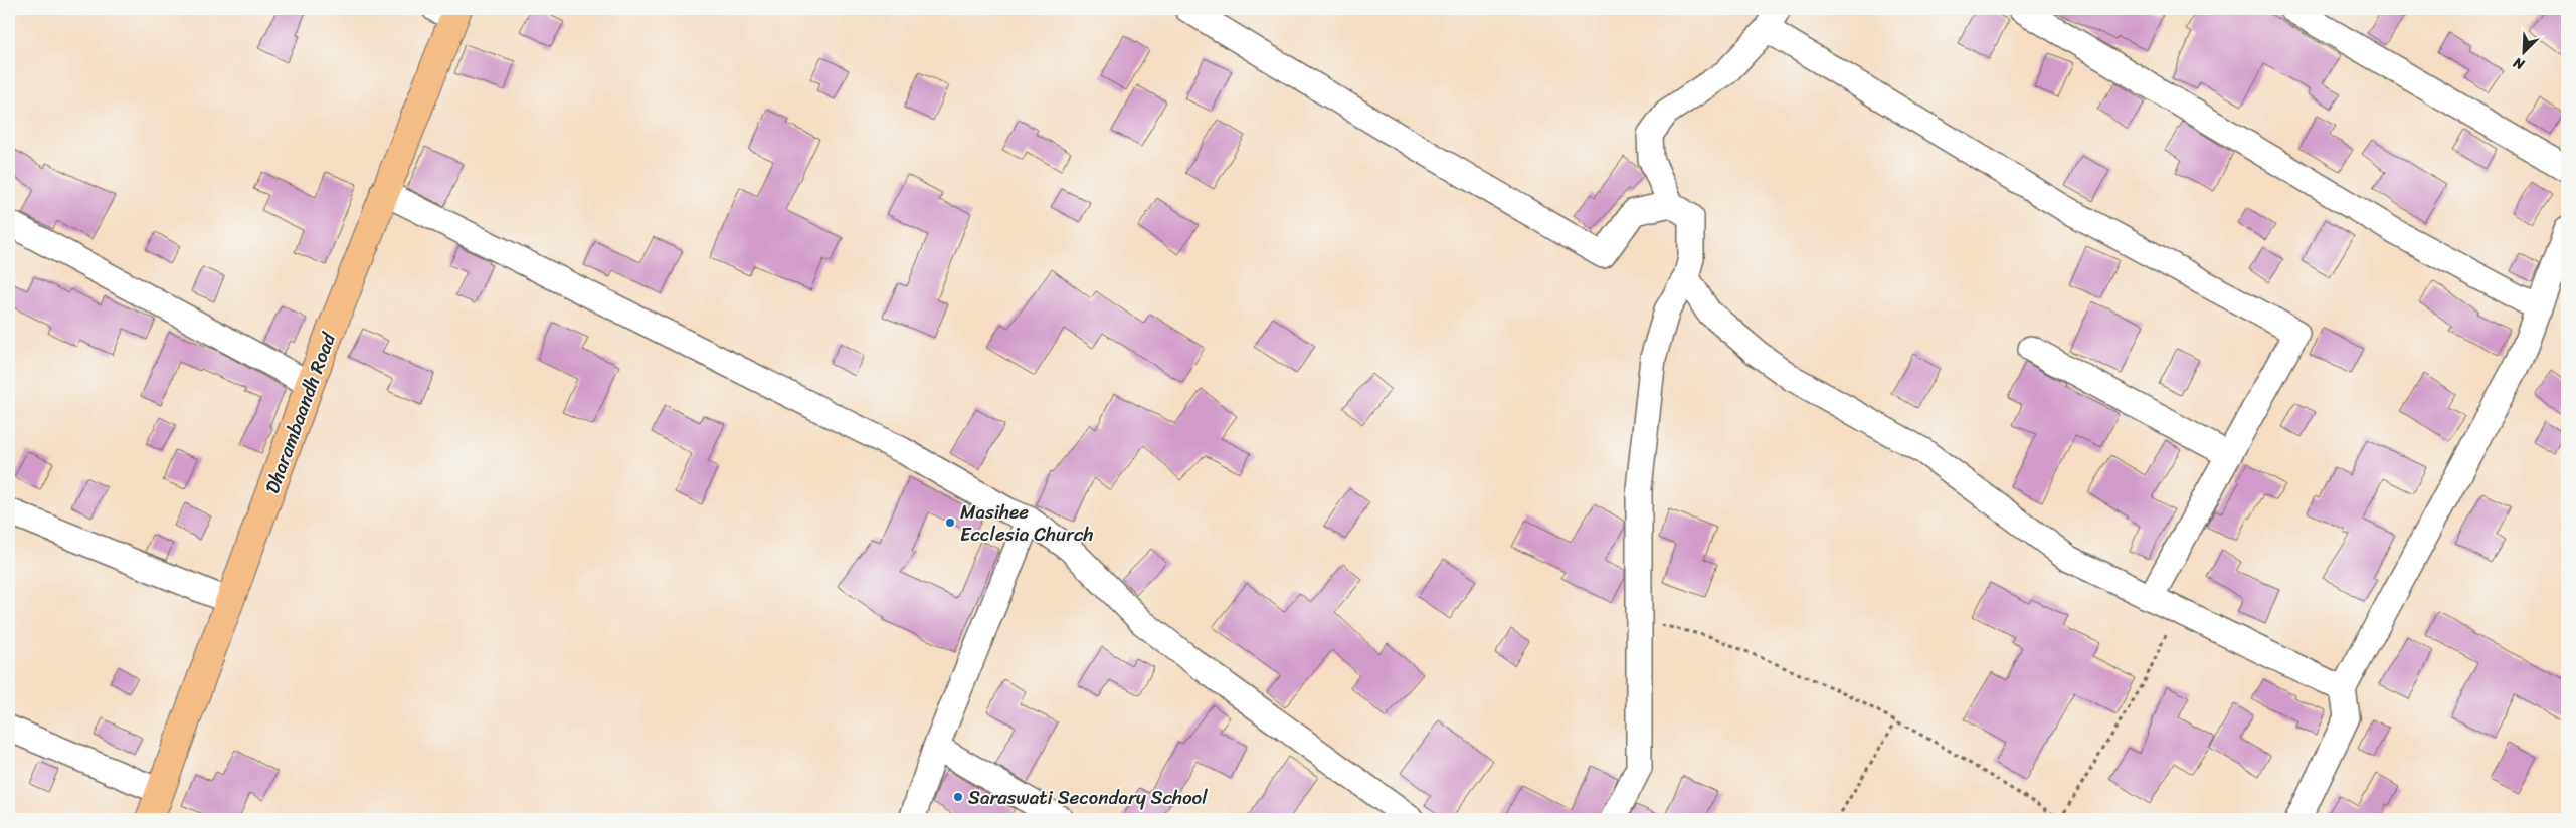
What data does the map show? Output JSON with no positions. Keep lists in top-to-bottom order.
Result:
{
  "streets": {
    "main road": ["Dharambaandh Road"]
  },
  "places": ["Masihee Ecclesia Church", "Saraswati Secondary School"],
  "north": "bottom left"
}
